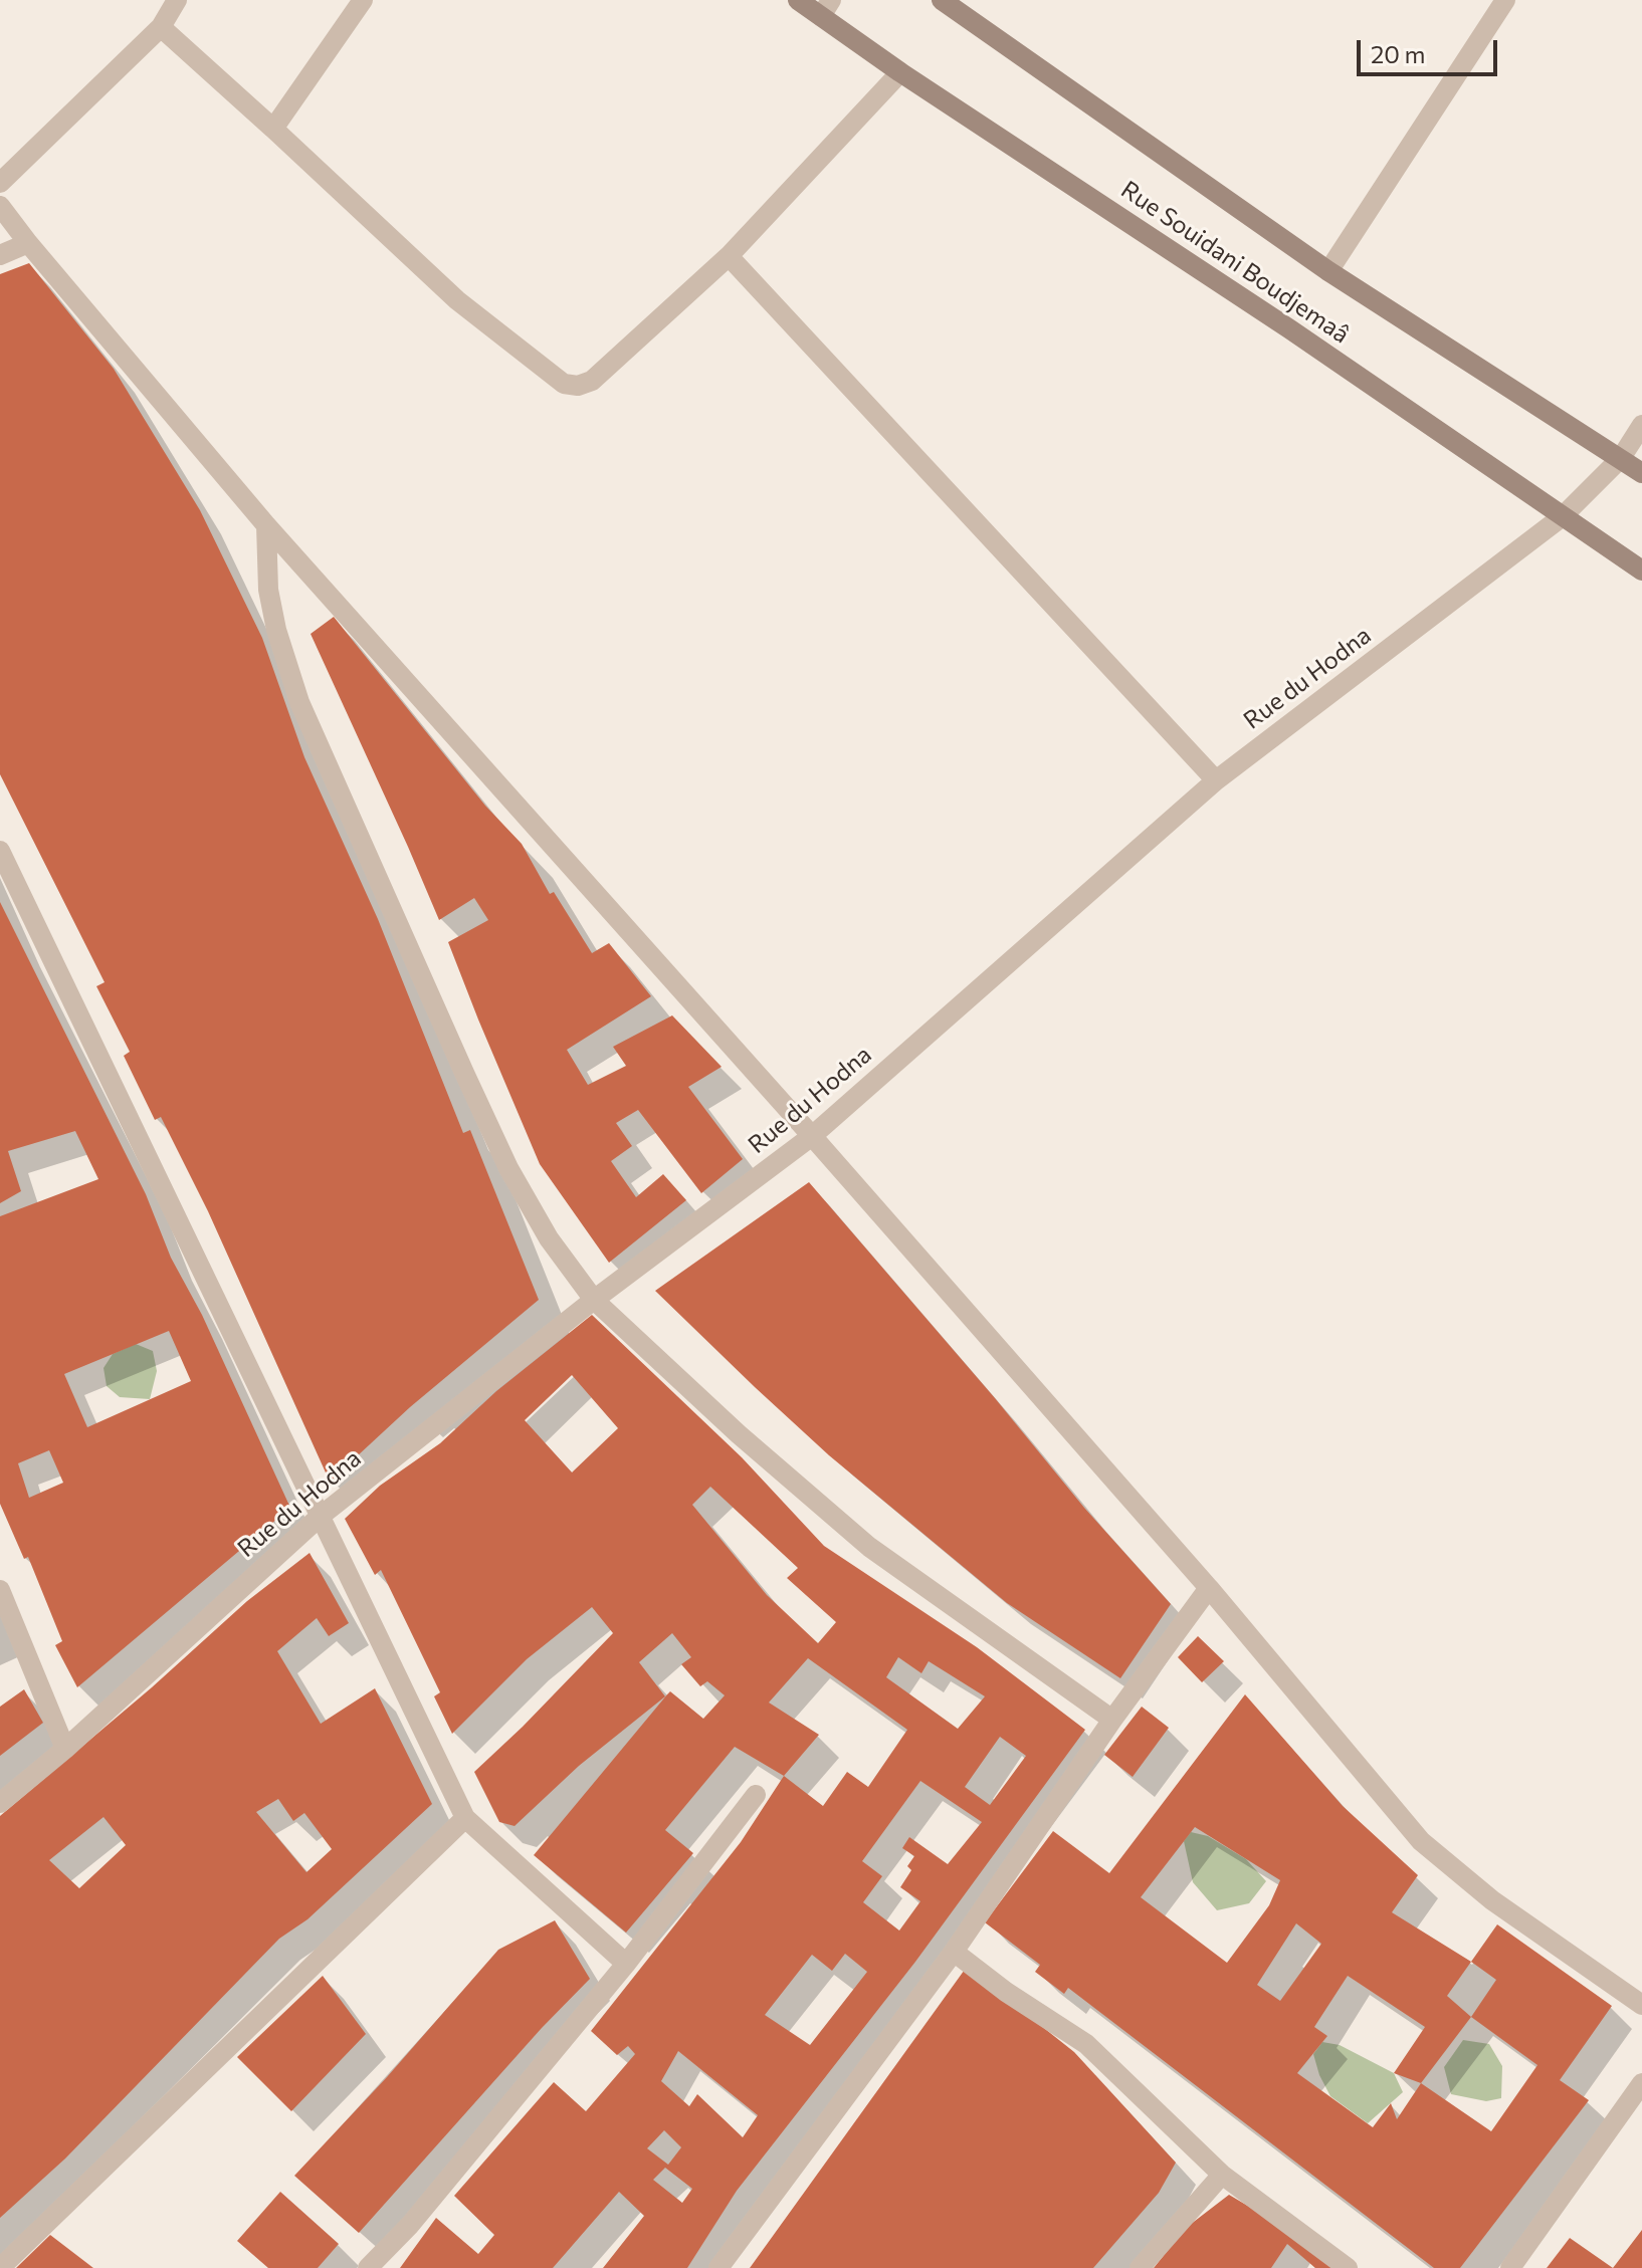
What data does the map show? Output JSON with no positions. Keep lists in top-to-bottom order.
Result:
{
  "streets": {
    "main road": ["Rue Souidani Boudjemaâ"],
    "street": ["Rue du Hodna"]
  },
  "crossings": [
    ["Rue Souidani Boudjemaâ", "Rue du Hodna"]
  ],
  "scale_bar": "20 m"
}
